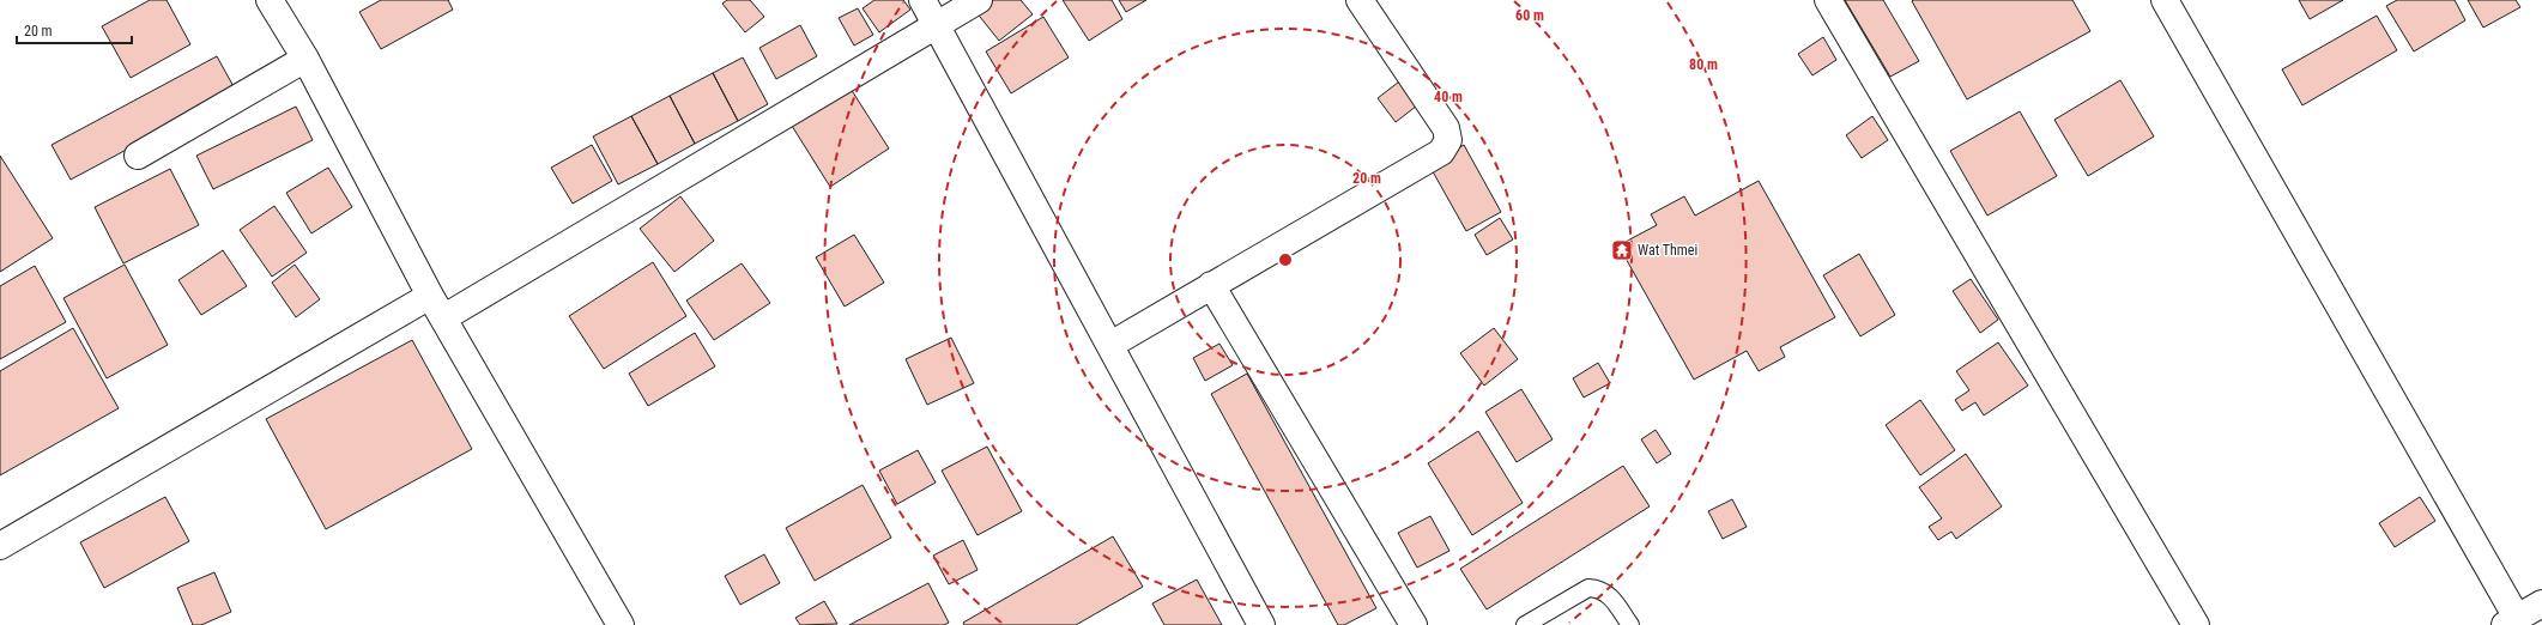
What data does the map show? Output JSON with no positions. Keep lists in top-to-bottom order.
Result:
{
  "places": {
    "temple": ["Wat Thmei"]
  },
  "scale_bar": "20 m",
  "rings": [
    "60 m",
    "80 m",
    "40 m",
    "20 m"
  ]
}
